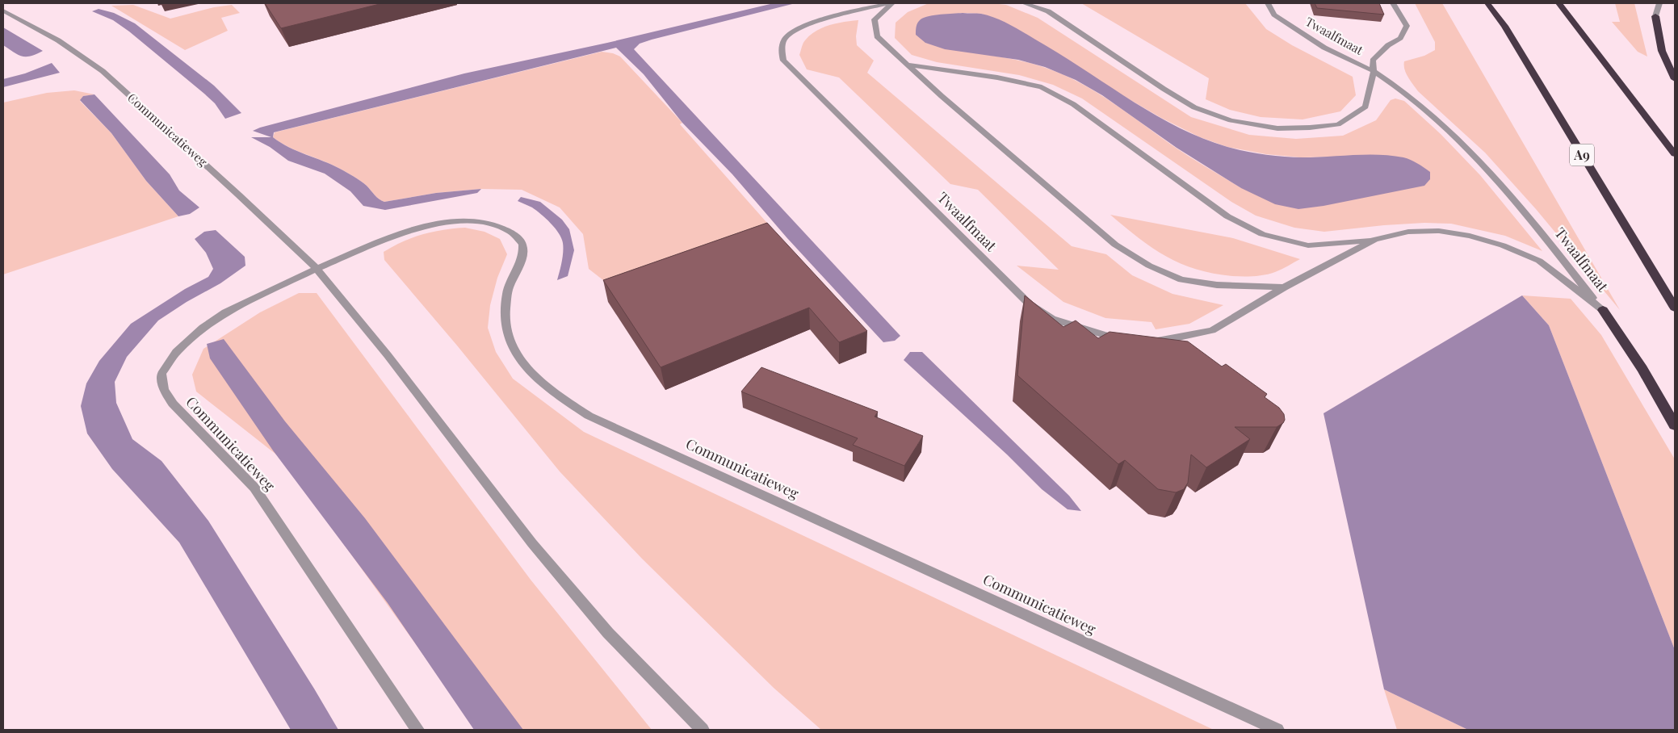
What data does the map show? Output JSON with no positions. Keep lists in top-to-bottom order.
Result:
{
  "streets": {
    "highway": ["A9"],
    "street": ["Twaalfmaat", "Communicatieweg"]
  }
}
